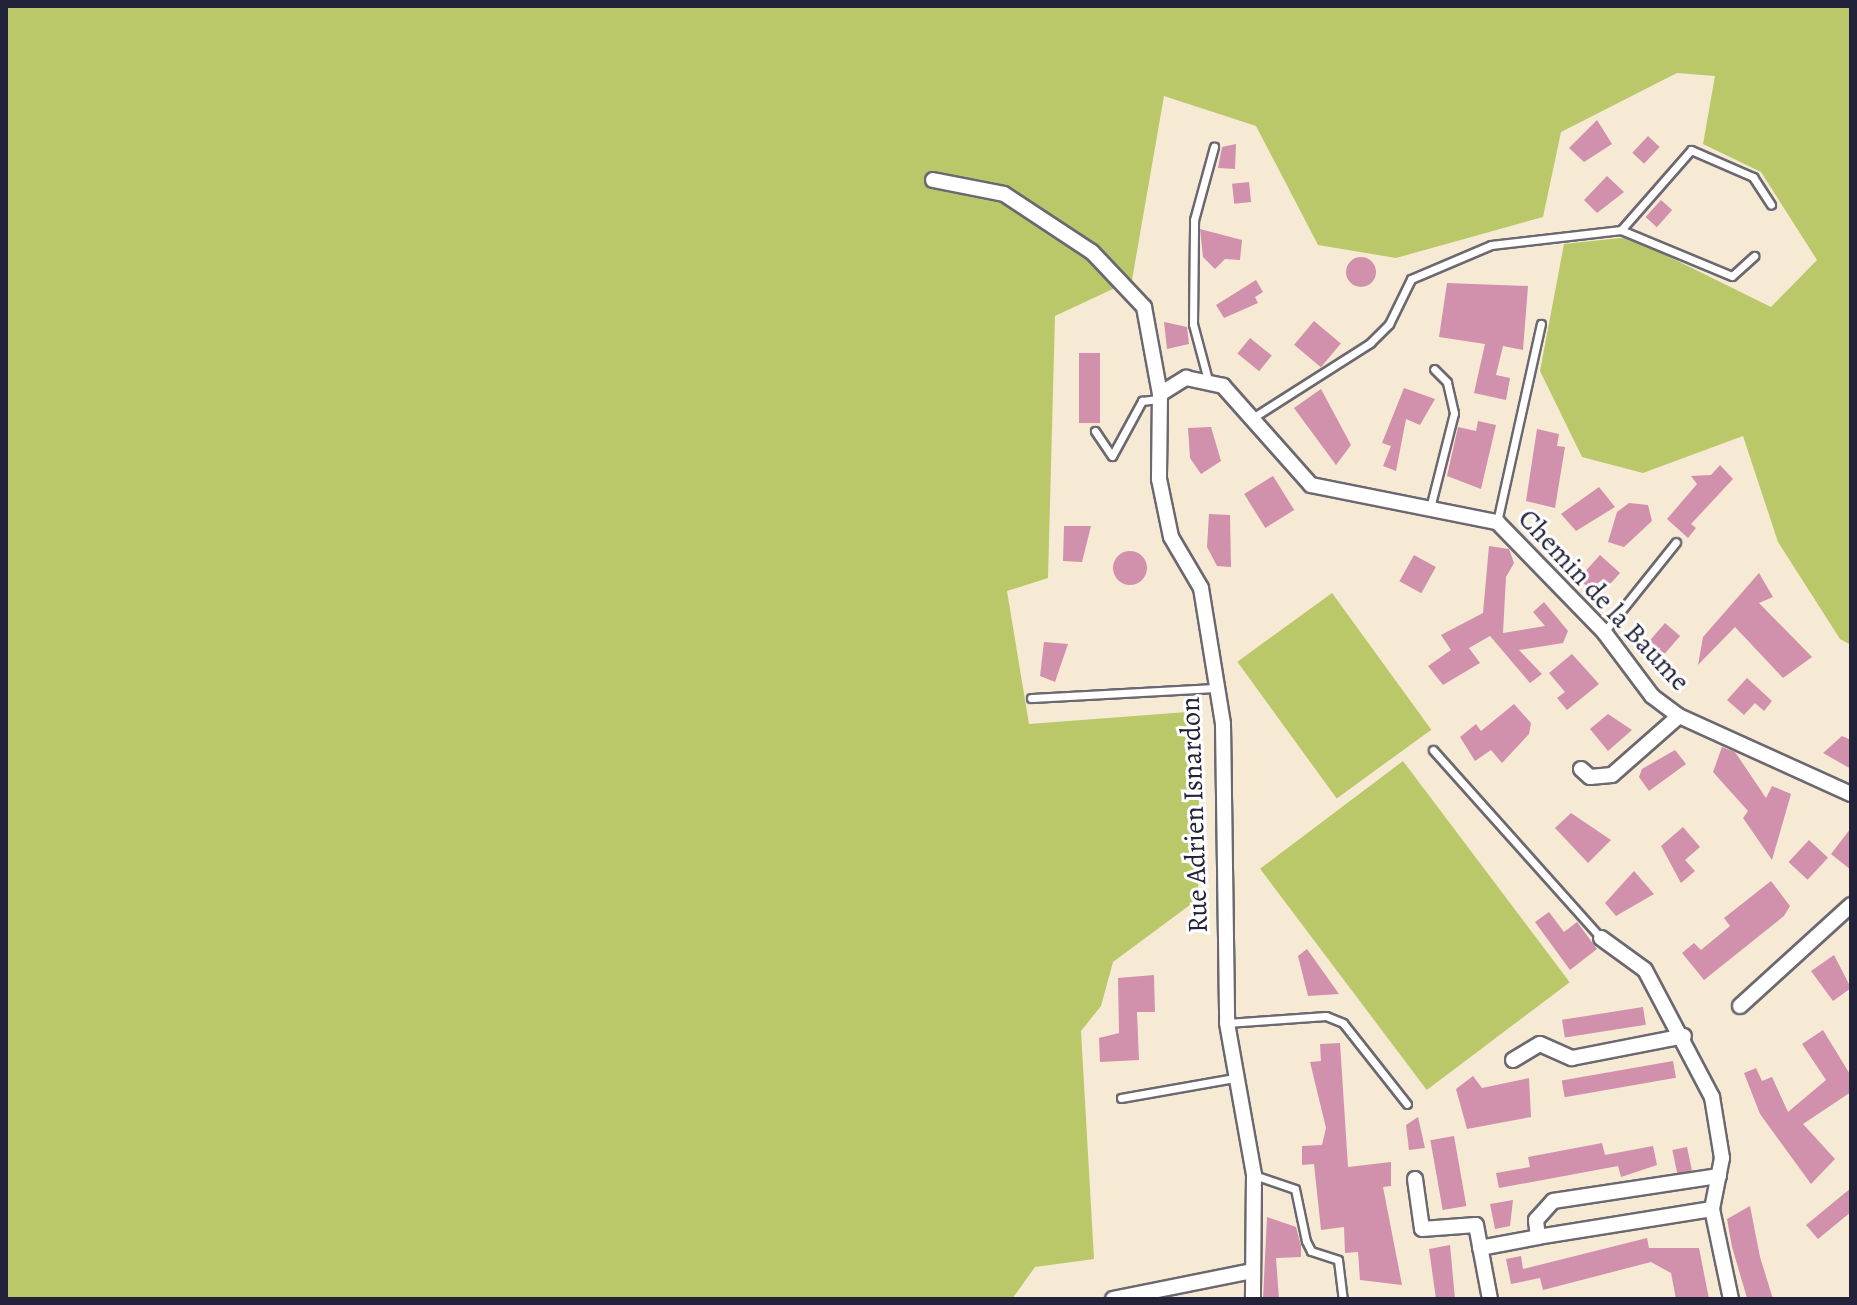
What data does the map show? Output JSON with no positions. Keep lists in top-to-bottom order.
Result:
{
  "streets": {
    "street": ["Chemin de la Baume", "Rue Adrien Isnardon"]
  }
}
